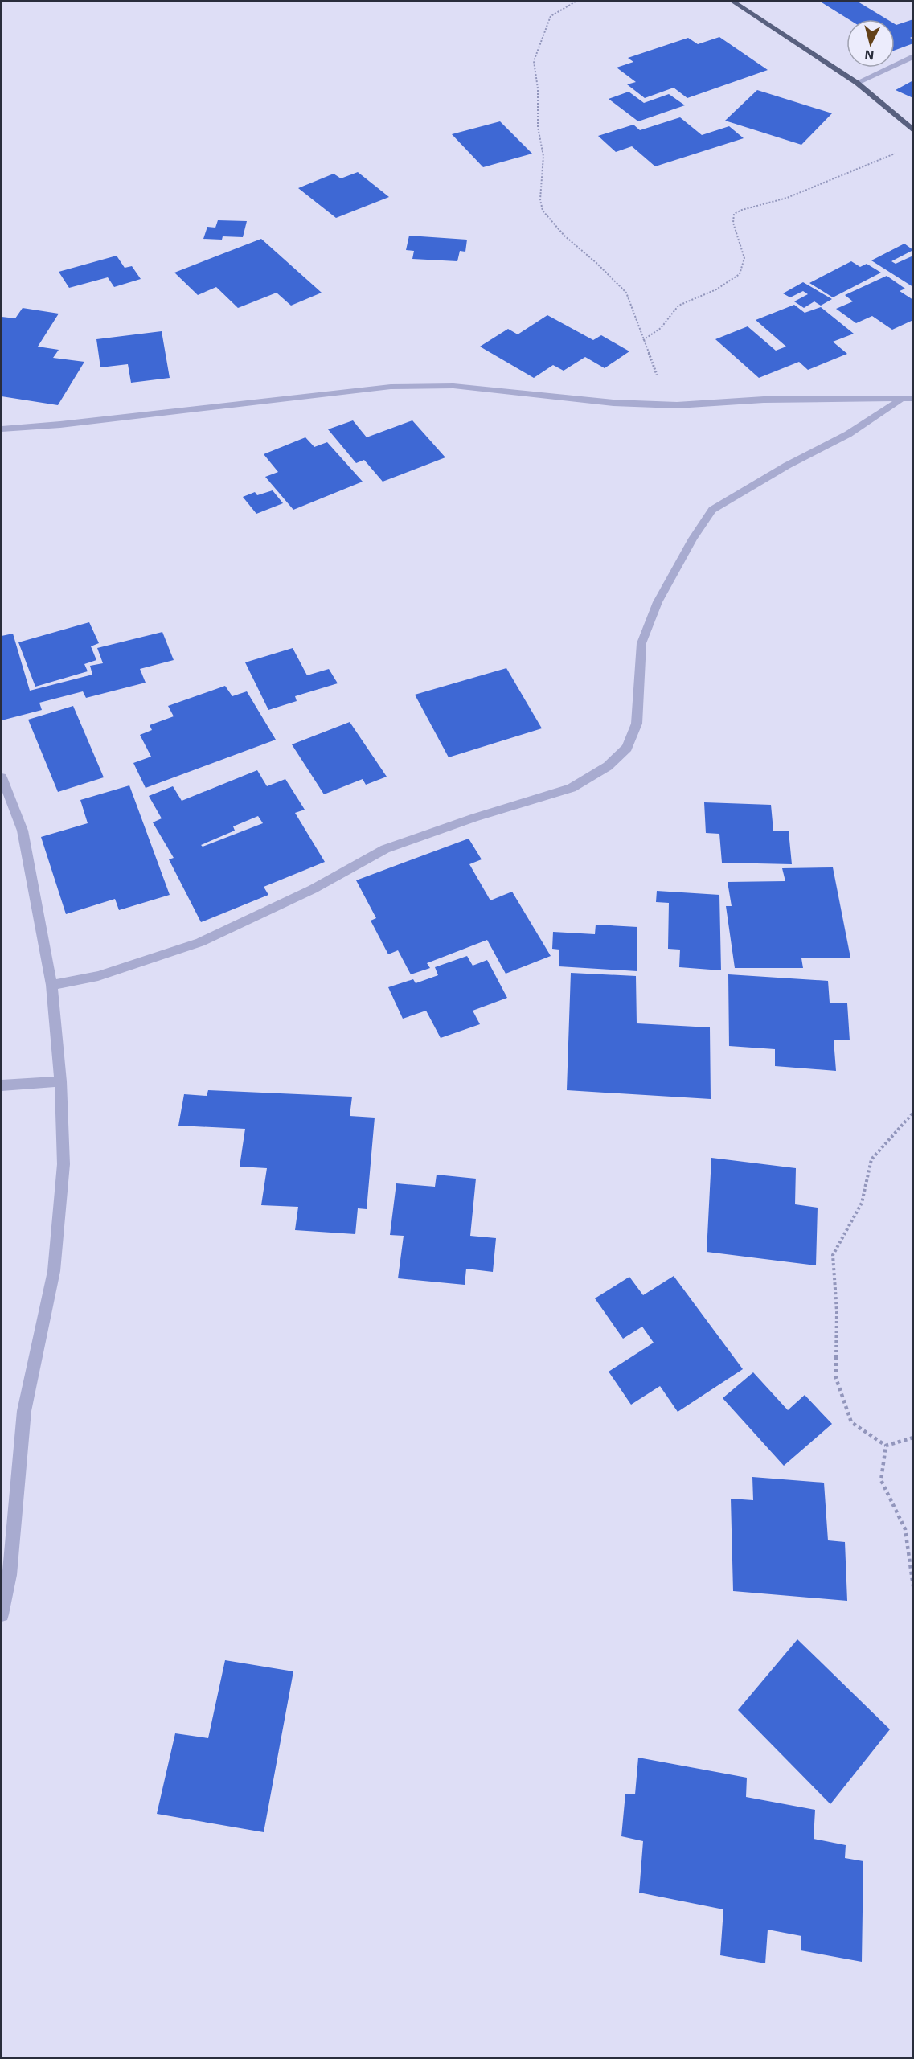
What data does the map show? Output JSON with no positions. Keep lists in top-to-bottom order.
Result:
{
  "north": "bottom"
}
